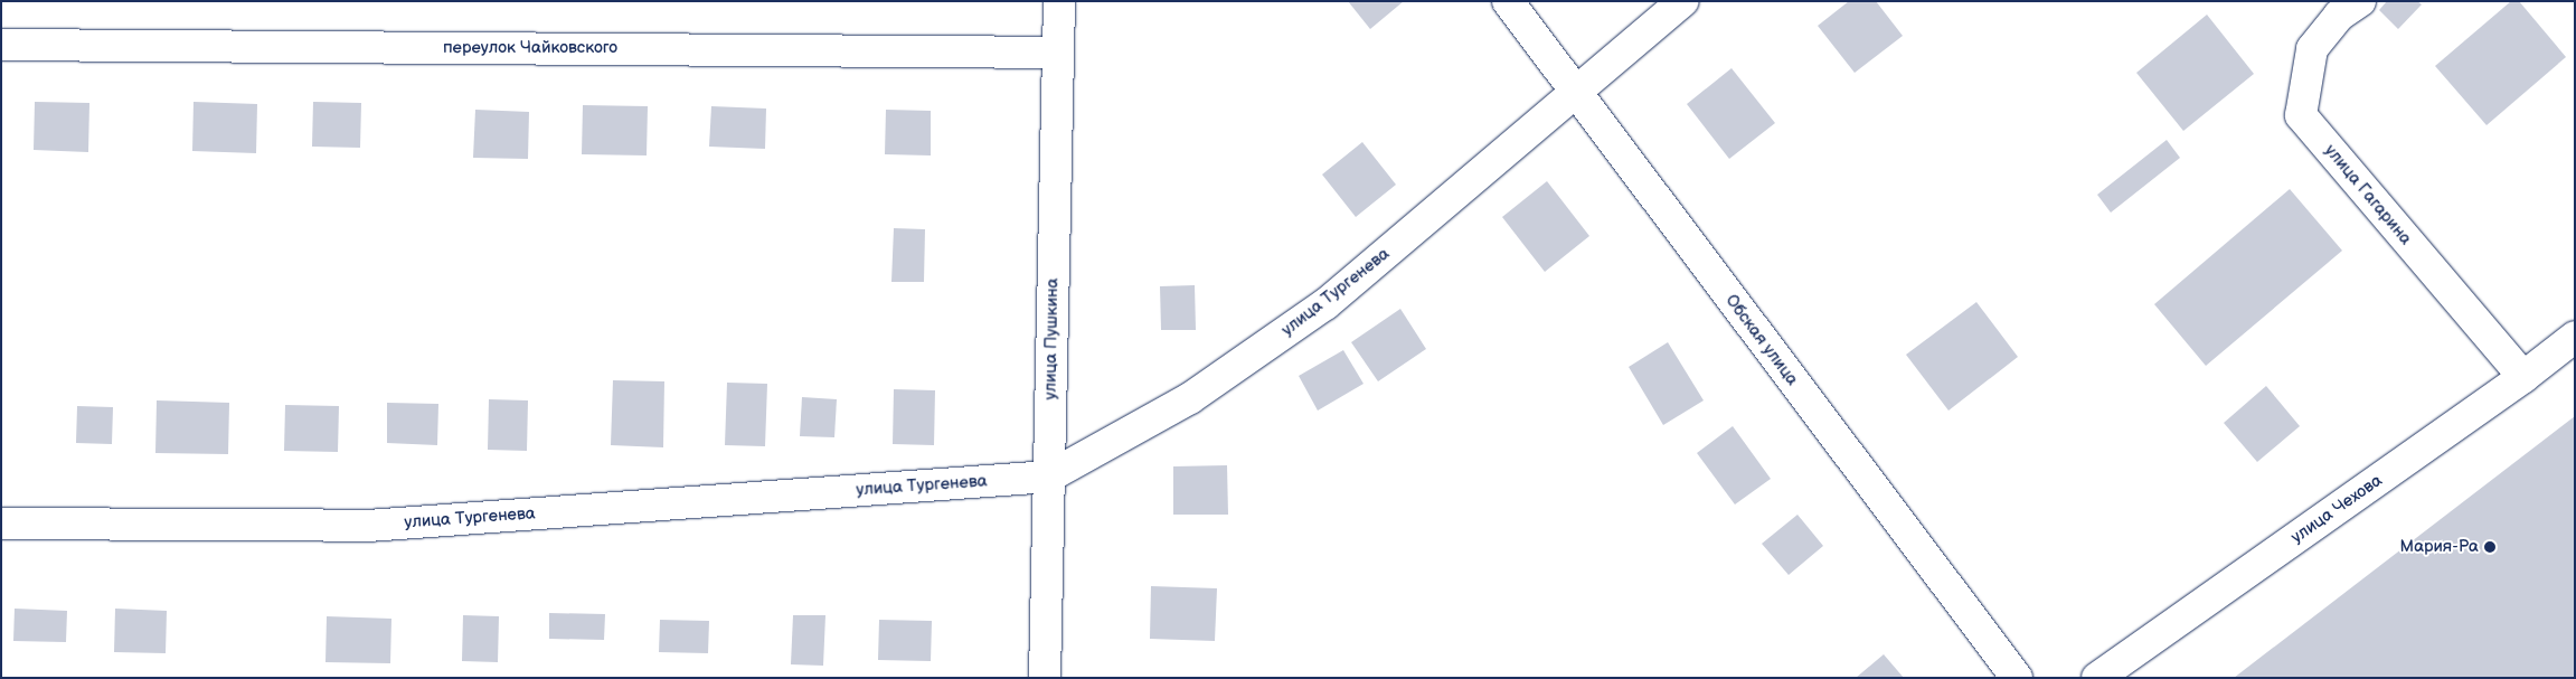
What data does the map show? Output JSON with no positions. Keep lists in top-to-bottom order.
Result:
{
  "streets": {
    "street": [
      "переулок Чайковского",
      "улица Гагарина",
      "улица Тургенева",
      "улица Пушкина",
      "Обская улица",
      "улица Чехова"
    ]
  },
  "crossings": [
    ["переулок Чайковского", "улица Пушкина"],
    ["улица Гагарина", "улица Чехова"],
    ["улица Тургенева", "улица Пушкина"],
    ["улица Тургенева", "Обская улица"]
  ],
  "places": ["Мария-Ра"]
}
